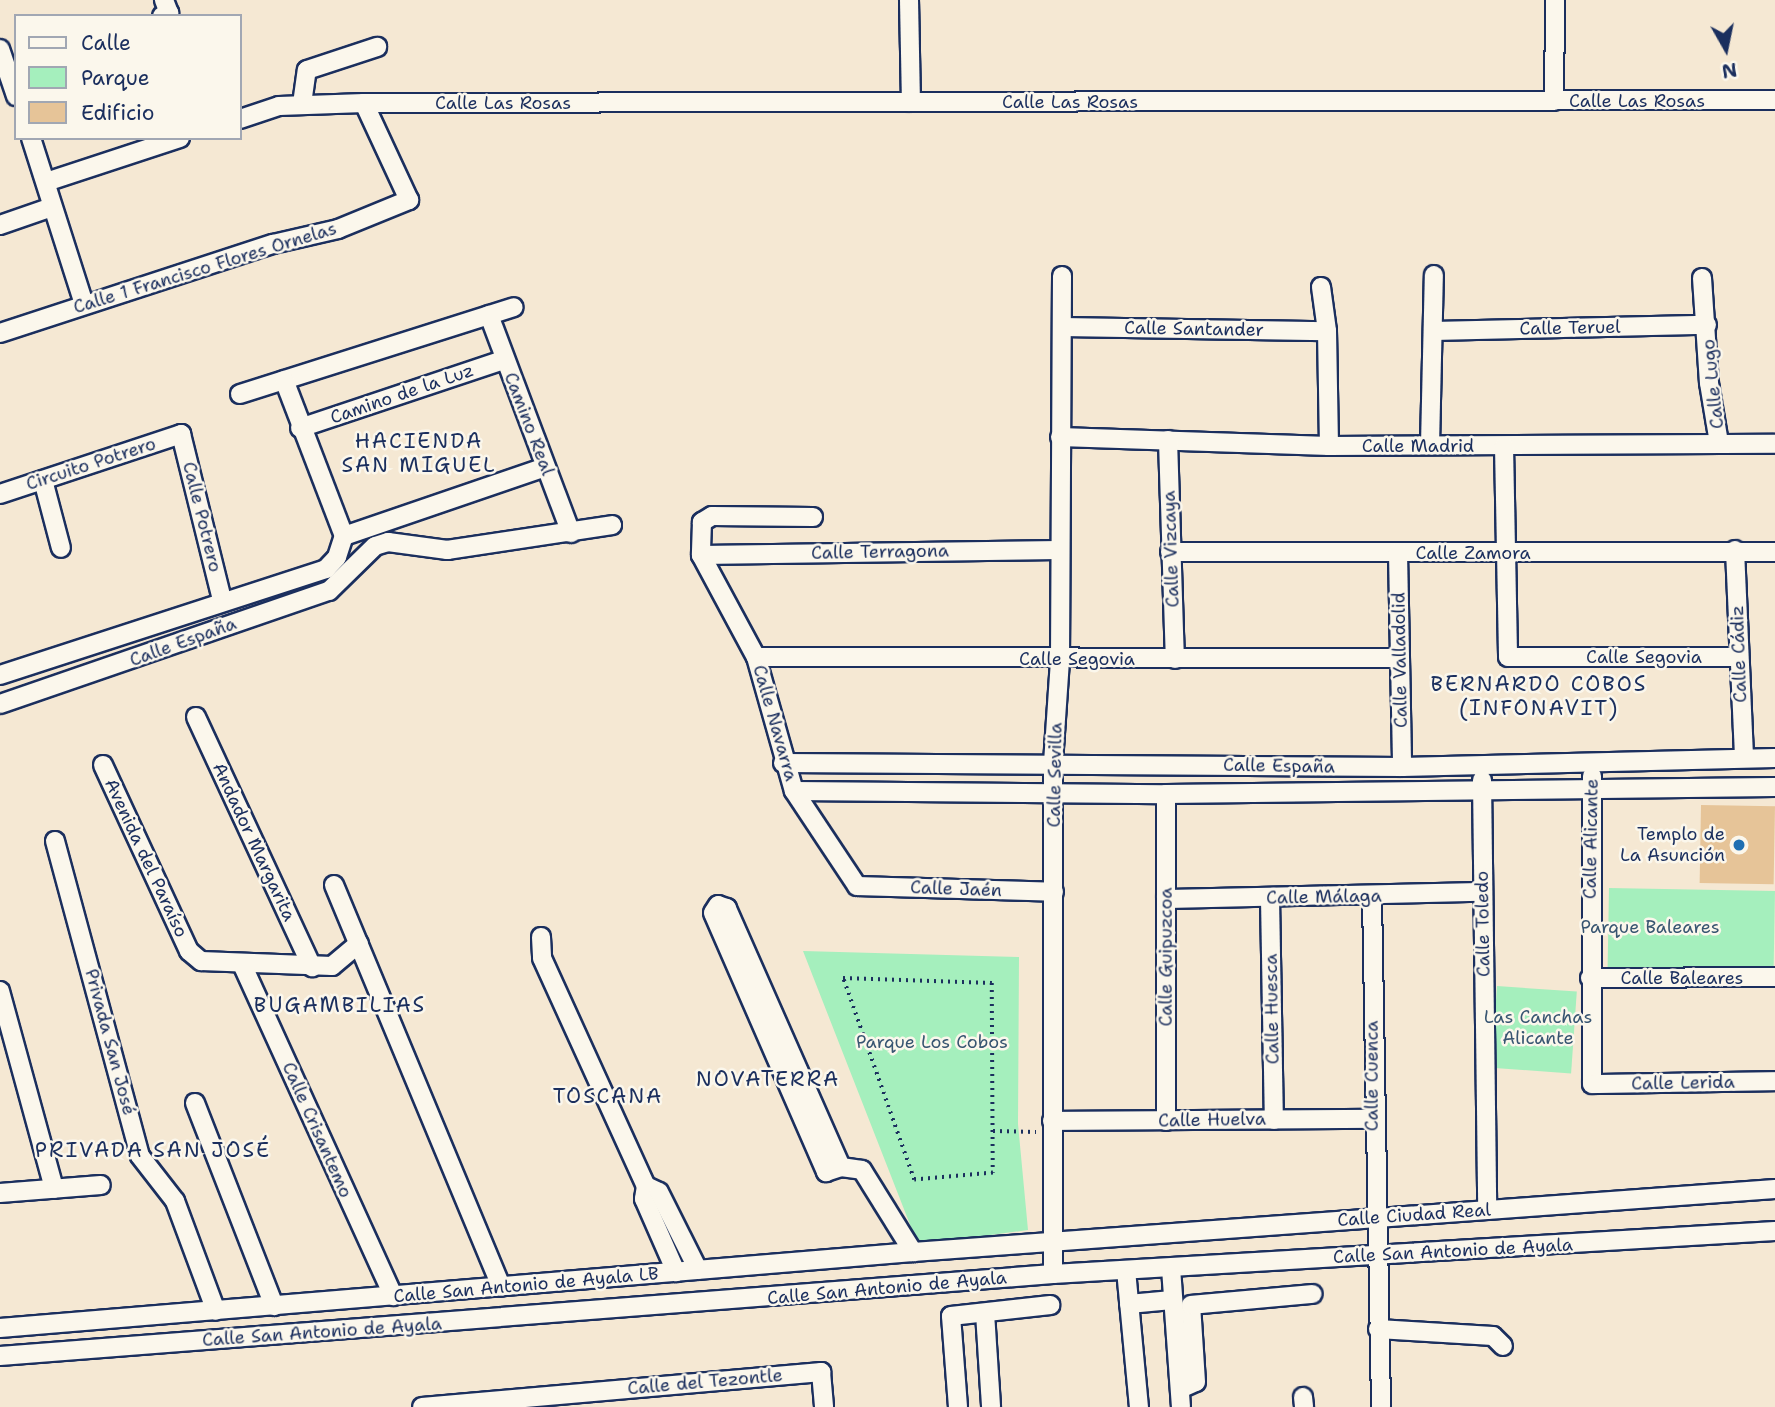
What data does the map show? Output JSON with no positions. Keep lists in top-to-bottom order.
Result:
{
  "streets": {
    "street": [
      "Calle Las Rosas",
      "Calle 1 Francisco Flores Ornelas",
      "Calle Teruel",
      "Calle Santander",
      "Calle Lugo",
      "Camino de la Luz",
      "Camino Real",
      "Calle Madrid",
      "Circuito Potrero",
      "Calle Potrero",
      "Calle Vizcaya",
      "Calle Terragona",
      "Calle Zamora",
      "Calle España",
      "Calle Cádiz",
      "Calle Segovia",
      "Calle Valladolid",
      "Calle Navarra",
      "Calle Sevilla",
      "Calle Alicante",
      "Andador Margarita",
      "Avenida del Paraíso",
      "Calle Jaén",
      "Calle Málaga",
      "Calle Toledo",
      "Calle Guipuzcoa",
      "Calle Baleares",
      "Calle Huesca",
      "Privada San José",
      "Calle Cuenca",
      "Calle Lerida",
      "Calle Huelva",
      "Calle Crisantemo",
      "Calle Ciudad Real",
      "Calle San Antonio de Ayala",
      "Calle San Antonio de Ayala LB",
      "Calle del Tezontle"
    ]
  },
  "crossings": [
    ["Calle Las Rosas", "Calle 1 Francisco Flores Ornelas"],
    ["Calle Teruel", "Calle Lugo"],
    ["Calle Santander", "Calle Sevilla"],
    ["Calle Lugo", "Calle Madrid"],
    ["Camino de la Luz", "Camino Real"],
    ["Calle Madrid", "Calle Vizcaya"],
    ["Calle Madrid", "Calle Sevilla"],
    ["Circuito Potrero", "Calle Potrero"],
    ["Calle Potrero", "Calle España"],
    ["Calle Vizcaya", "Calle Zamora"],
    ["Calle Vizcaya", "Calle Segovia"],
    ["Calle Terragona", "Calle Navarra"],
    ["Calle Terragona", "Calle Sevilla"],
    ["Calle Zamora", "Calle Cádiz"],
    ["Calle Zamora", "Calle Segovia"],
    ["Calle Zamora", "Calle Valladolid"],
    ["Calle España", "Calle Cádiz"],
    ["Calle España", "Calle Valladolid"],
    ["Calle España", "Calle Navarra"],
    ["Calle España", "Calle Sevilla"],
    ["Calle España", "Calle Alicante"],
    ["Calle España", "Calle Toledo"],
    ["Calle España", "Calle Guipuzcoa"],
    ["Calle Cádiz", "Calle Segovia"],
    ["Calle Segovia", "Calle Valladolid"],
    ["Calle Segovia", "Calle Navarra"],
    ["Calle Segovia", "Calle Sevilla"],
    ["Calle Navarra", "Calle Jaén"],
    ["Calle Sevilla", "Calle Jaén"],
    ["Calle Sevilla", "Calle Huelva"],
    ["Calle Sevilla", "Calle Ciudad Real"],
    ["Calle Sevilla", "Calle San Antonio de Ayala"],
    ["Calle Sevilla", "Calle San Antonio de Ayala LB"],
    ["Calle Alicante", "Calle Baleares"],
    ["Calle Alicante", "Calle Lerida"],
    ["Avenida del Paraíso", "Calle Crisantemo"],
    ["Calle Málaga", "Calle Toledo"],
    ["Calle Málaga", "Calle Guipuzcoa"],
    ["Calle Málaga", "Calle Huesca"],
    ["Calle Málaga", "Calle Cuenca"],
    ["Calle Toledo", "Calle Ciudad Real"],
    ["Calle Guipuzcoa", "Calle Huelva"],
    ["Calle Huesca", "Calle Huelva"],
    ["Privada San José", "Calle San Antonio de Ayala LB"],
    ["Calle Cuenca", "Calle Huelva"],
    ["Calle Cuenca", "Calle Ciudad Real"],
    ["Calle Cuenca", "Calle San Antonio de Ayala"],
    ["Calle Crisantemo", "Calle San Antonio de Ayala LB"],
    ["Calle Ciudad Real", "Calle San Antonio de Ayala LB"]
  ],
  "districts": [
    "HACIENDA SAN MIGUEL",
    "BERNARDO COBOS (INFONAVIT)",
    "BUGAMBILIAS",
    "NOVATERRA",
    "TOSCANA",
    "PRIVADA SAN JOSÉ"
  ],
  "parks": ["Parque Baleares", "Las Canchas Alicante", "Parque Los Cobos"],
  "places": ["Templo de La Asunción"],
  "legend": ["Calle", "Parque", "Edificio"],
  "north": "bottom"
}
